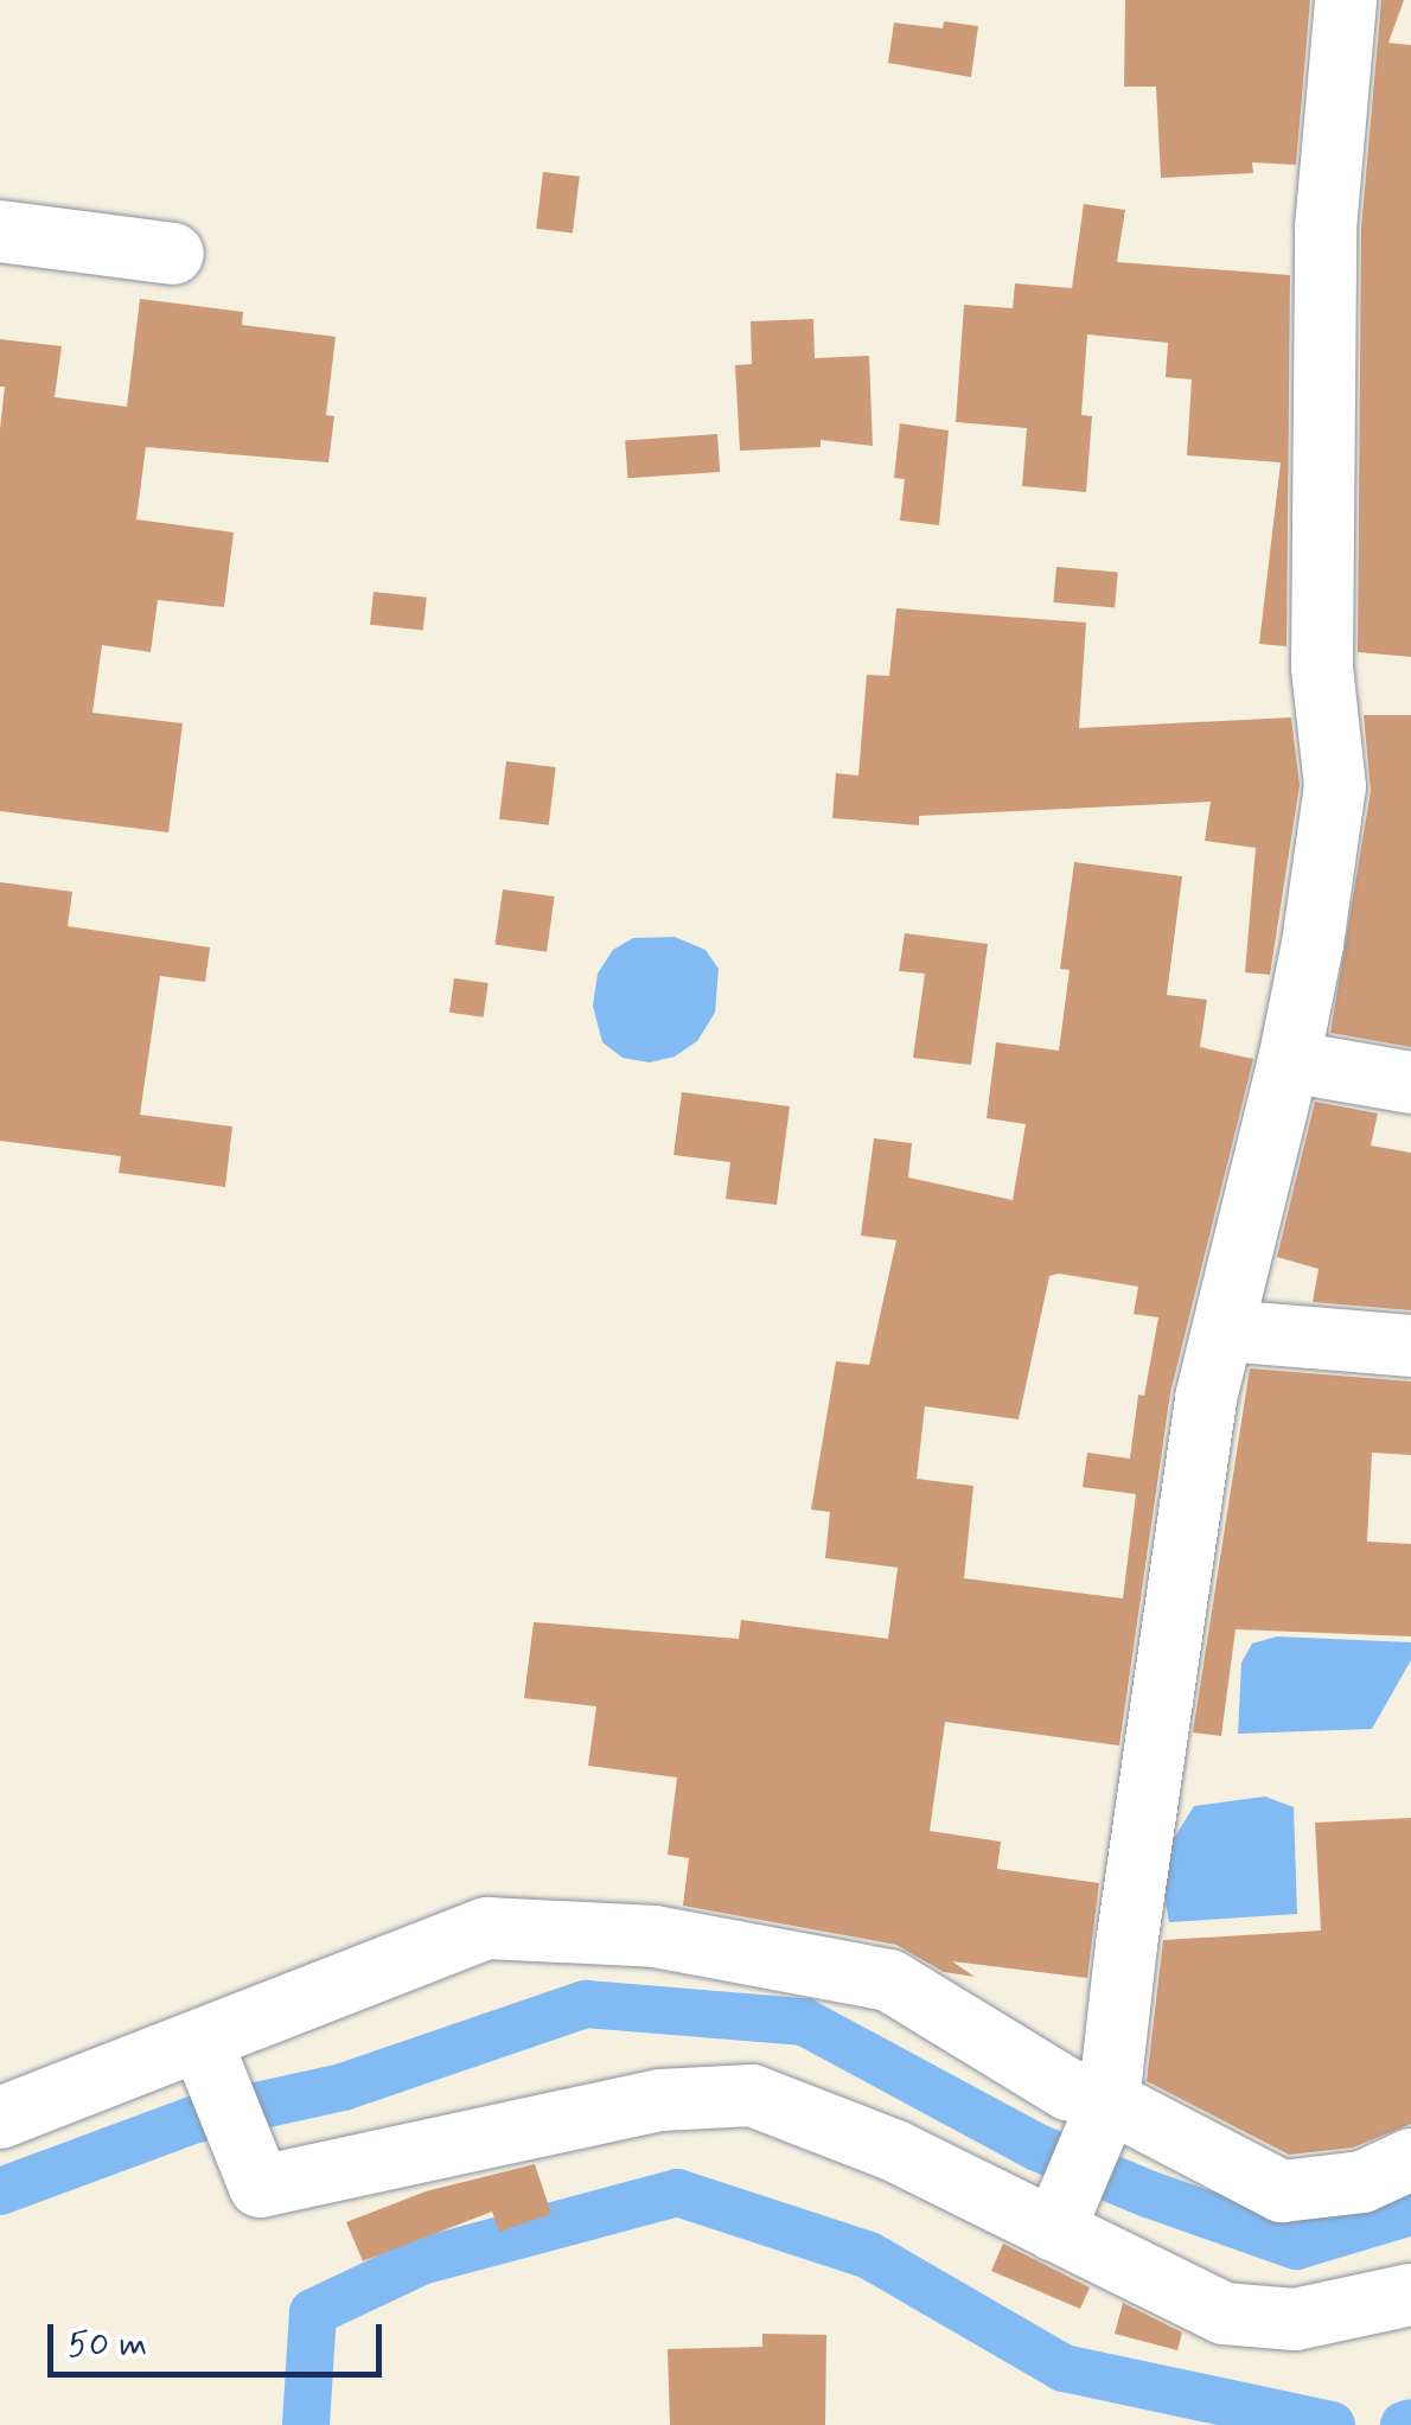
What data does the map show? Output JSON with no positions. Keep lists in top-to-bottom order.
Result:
{
  "scale_bar": "50 m"
}
